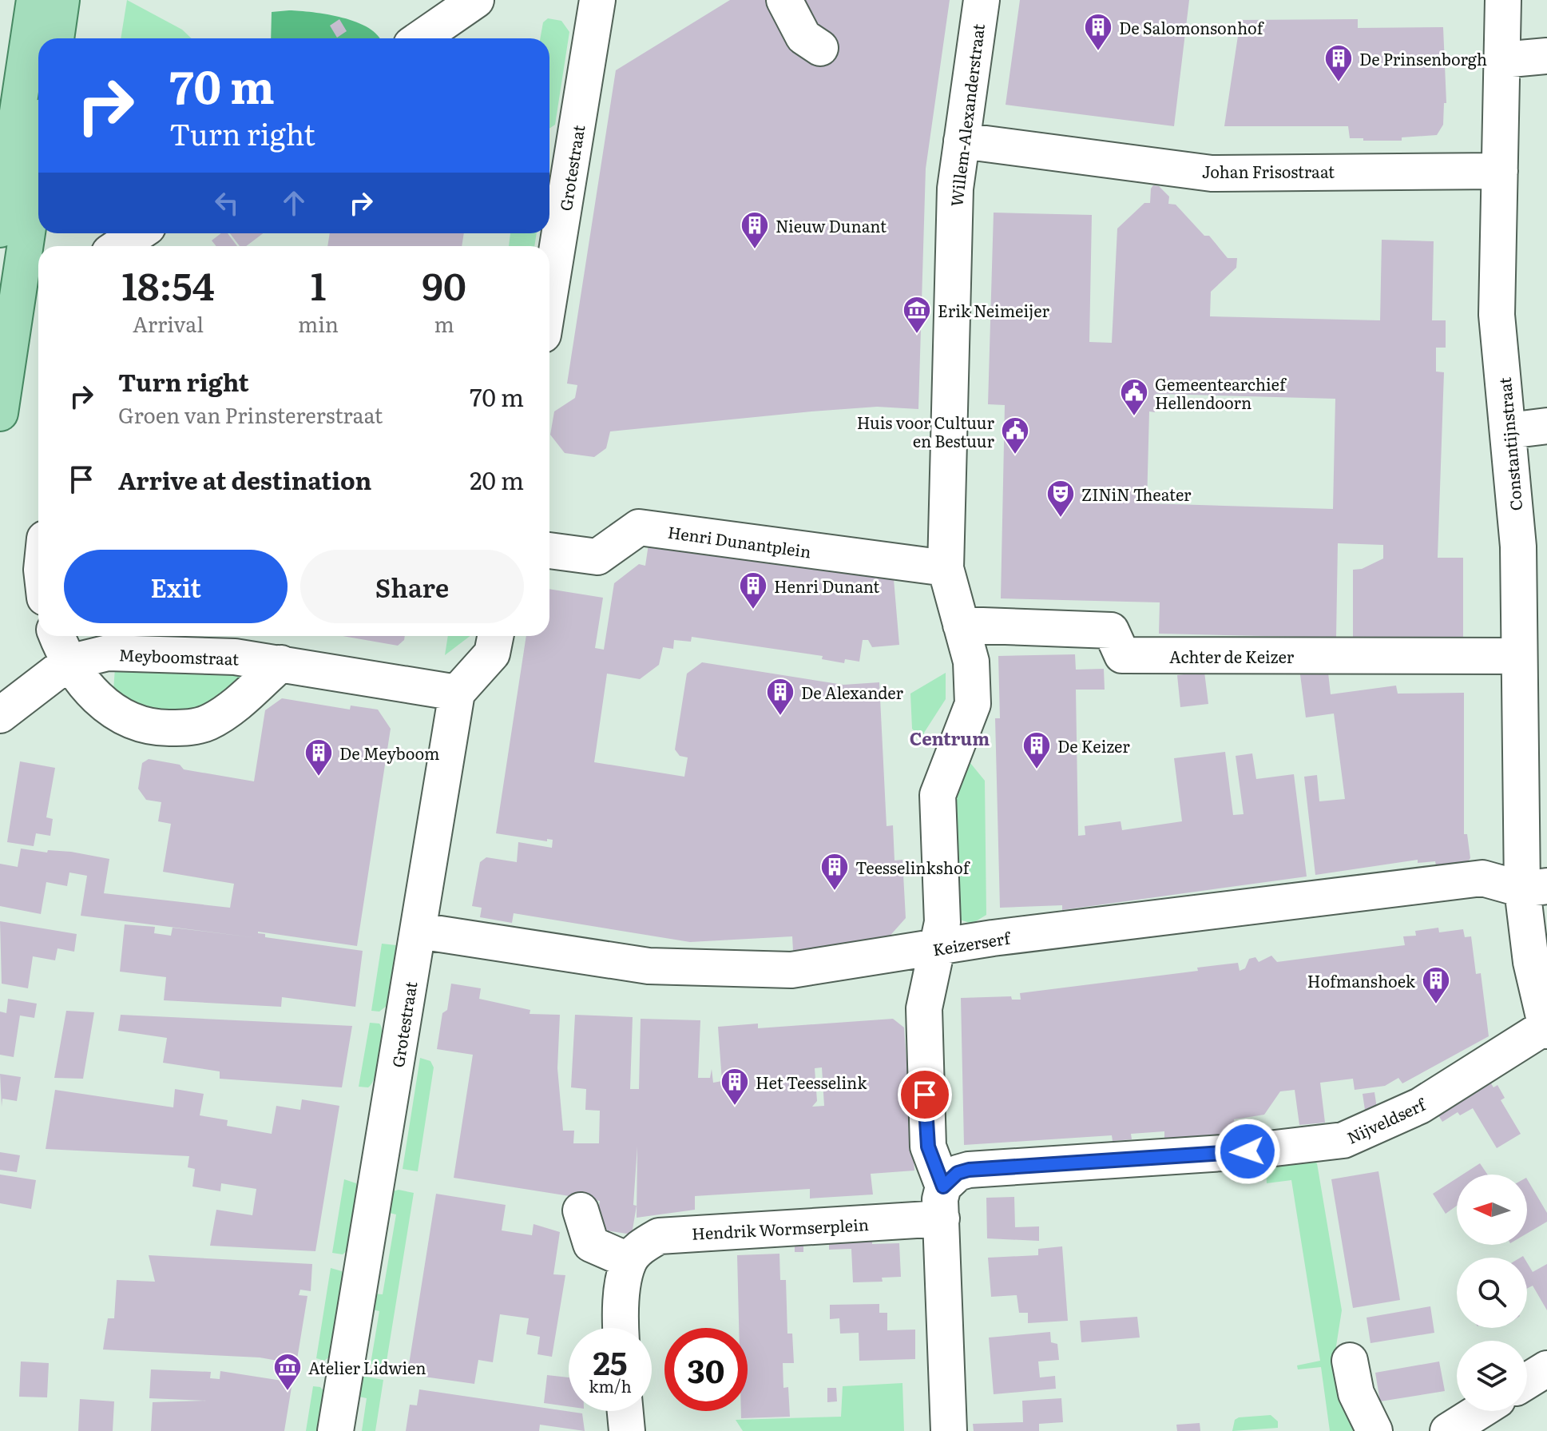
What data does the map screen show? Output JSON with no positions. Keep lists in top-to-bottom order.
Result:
{
  "streets": {
    "street": [
      "Willem-Alexanderstraat",
      "Grotestraat",
      "Johan Frisostraat",
      "Constantijnstraat",
      "Henri Dunantplein",
      "Meyboomstraat",
      "Achter de Keizer",
      "Keizerserf",
      "Nijveldserf",
      "Hendrik Wormserplein"
    ]
  },
  "crossings": [
    ["Willem-Alexanderstraat", "Johan Frisostraat"],
    ["Willem-Alexanderstraat", "Henri Dunantplein"],
    ["Willem-Alexanderstraat", "Achter de Keizer"],
    ["Willem-Alexanderstraat", "Keizerserf"],
    ["Willem-Alexanderstraat", "Nijveldserf"],
    ["Willem-Alexanderstraat", "Hendrik Wormserplein"],
    ["Grotestraat", "Meyboomstraat"],
    ["Grotestraat", "Keizerserf"],
    ["Johan Frisostraat", "Constantijnstraat"],
    ["Constantijnstraat", "Achter de Keizer"],
    ["Constantijnstraat", "Keizerserf"],
    ["Constantijnstraat", "Nijveldserf"],
    ["Nijveldserf", "Hendrik Wormserplein"]
  ],
  "districts": ["Centrum"],
  "places": {
    "building": [
      "De Salomonsonhof",
      "De Prinsenborgh",
      "Nieuw Dunant",
      "Henri Dunant",
      "De Alexander",
      "De Keizer",
      "De Meyboom",
      "Teesselinkshof",
      "Hofmanshoek",
      "Het Teesselink"
    ],
    "museum": ["Erik Neimeijer", "Atelier Lidwien"],
    "public building": ["Gemeentearchief Hellendoorn", "Huis voor Cultuur en Bestuur"],
    "theatre": ["ZINiN Theater"]
  },
  "north": "left",
  "page": {
    "turn": ["70 m", "Turn right"],
    "eta": [
      "18:54",
      "Arrival",
      "1",
      "min",
      "90",
      "m"
    ],
    "list": [
      {
        "name": "Turn right",
        "note": "Groen van Prinstererstraat",
        "value": "70 m"
      },
      {
        "name": "Arrive at destination",
        "value": "20 m"
      }
    ],
    "buttons": ["Exit", "Share"],
    "speed": "25 km/h",
    "limit": "30"
  }
}
